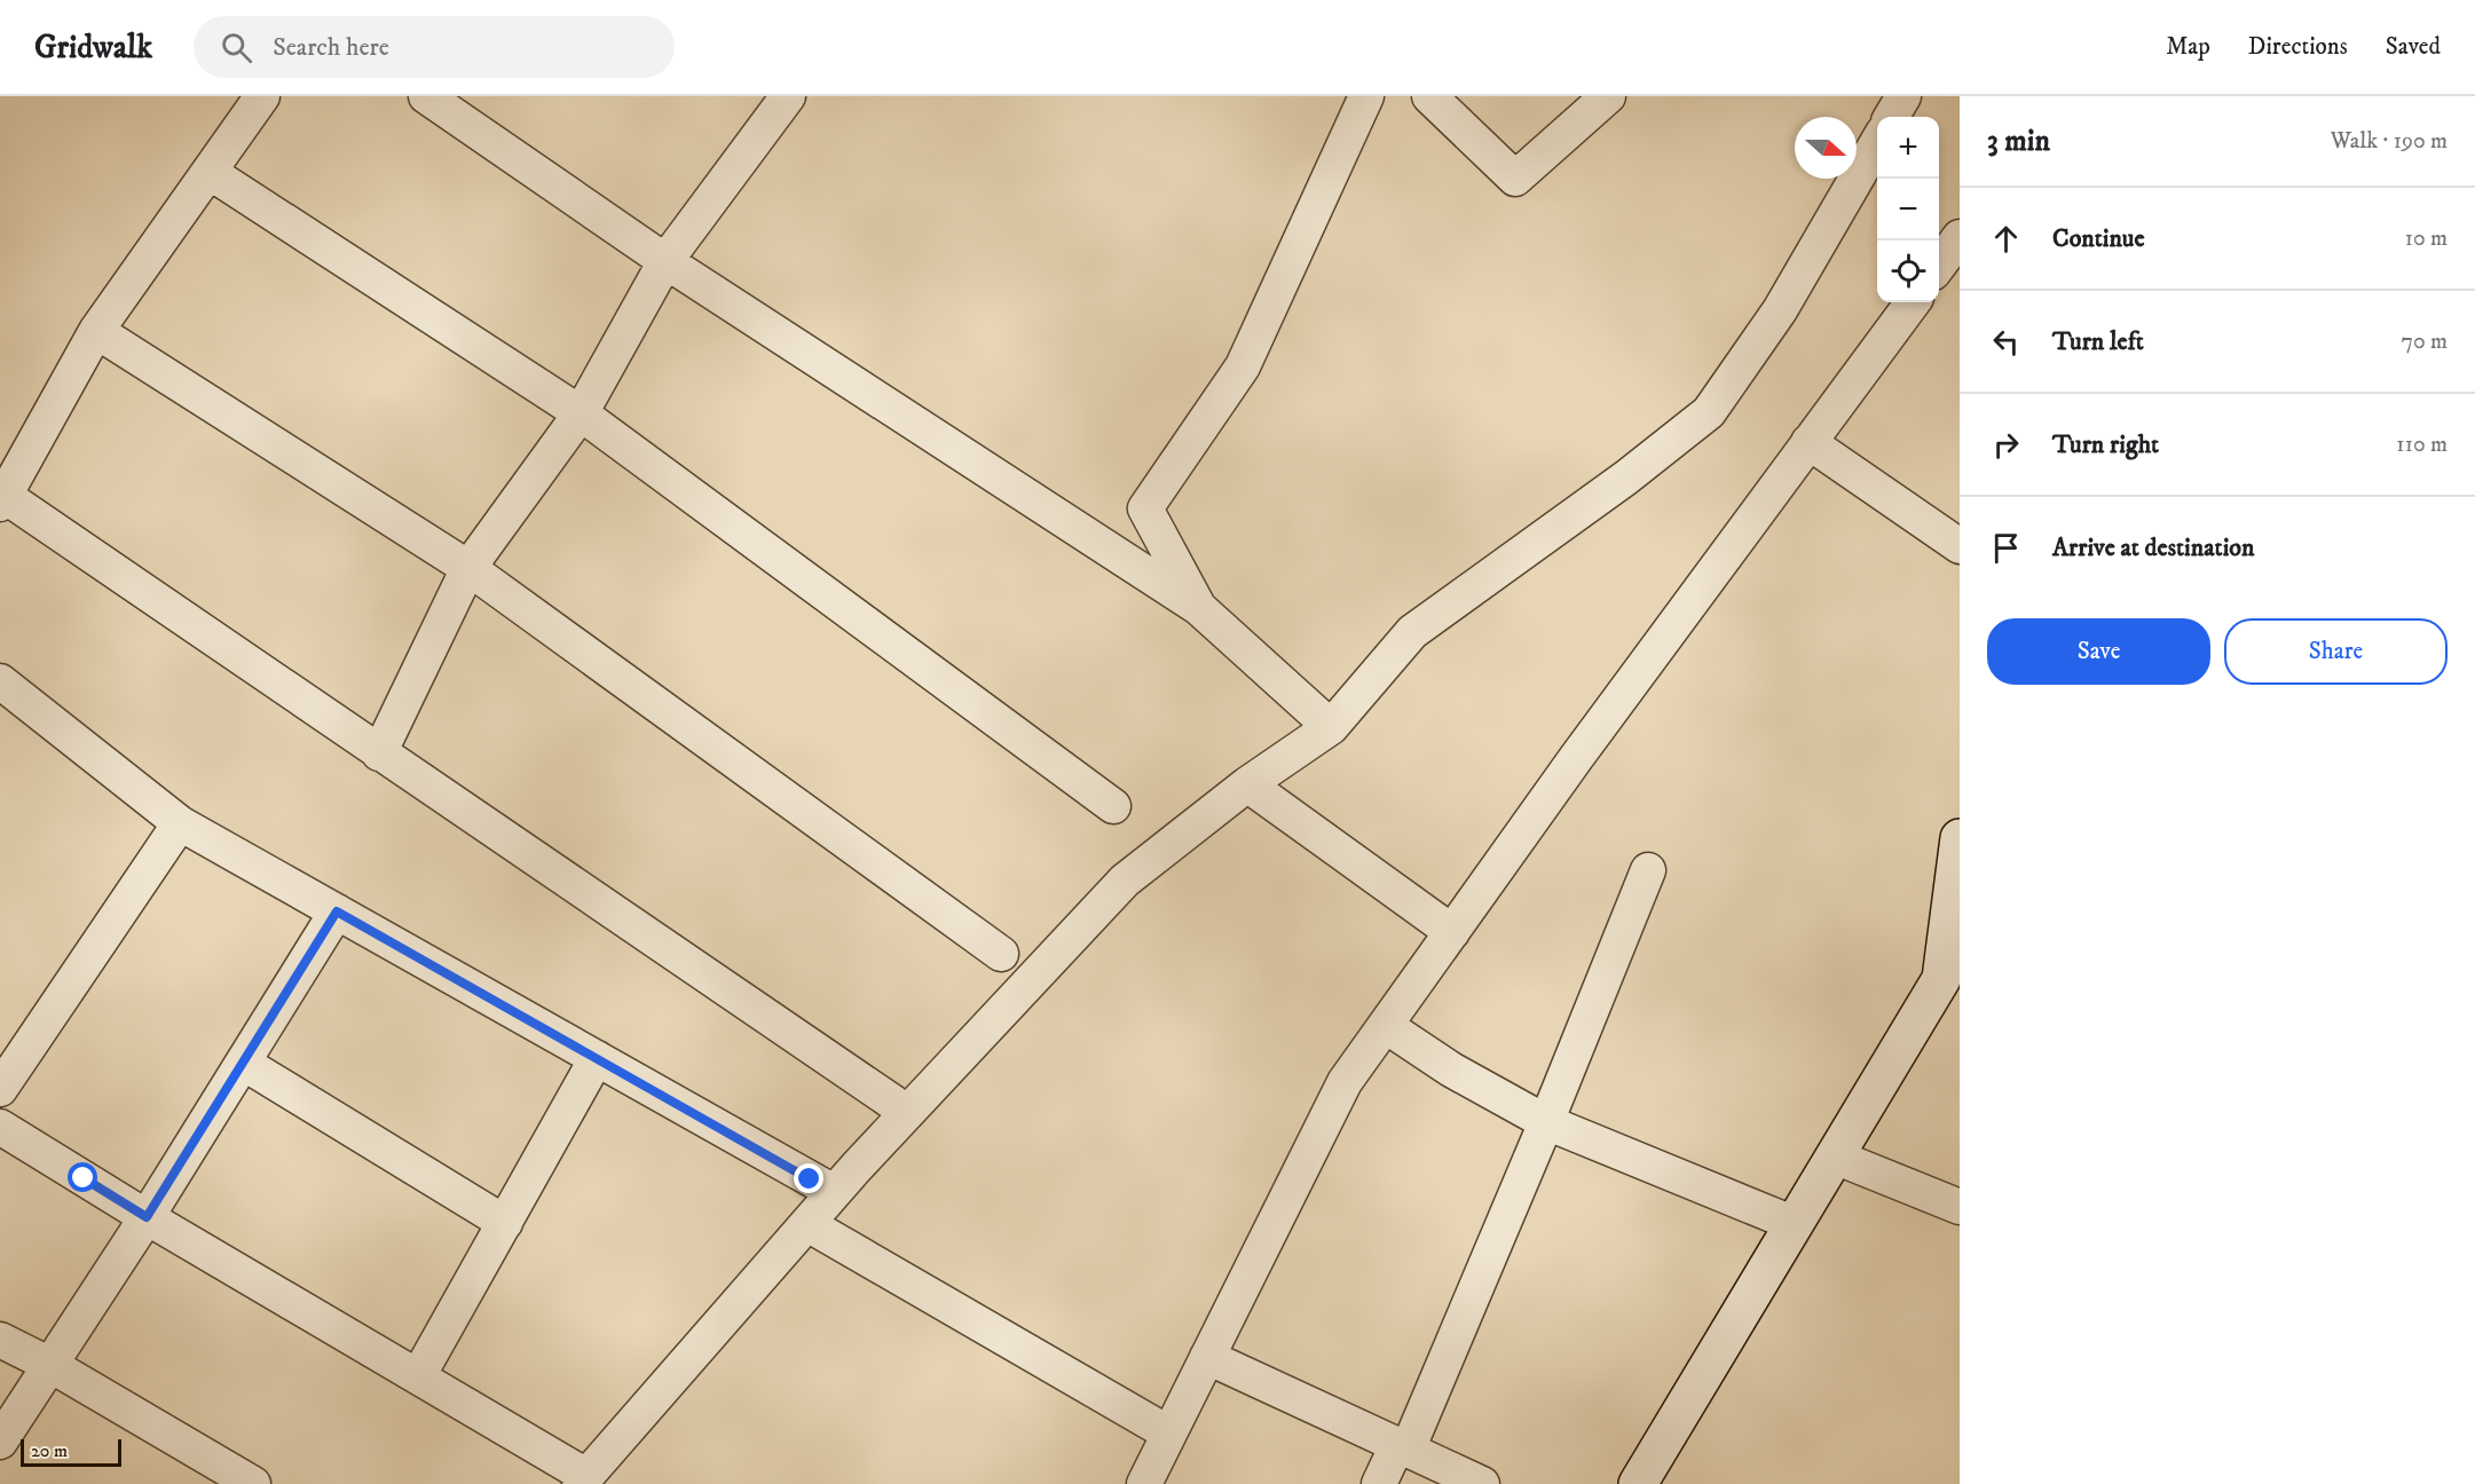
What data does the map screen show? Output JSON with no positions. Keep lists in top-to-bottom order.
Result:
{
  "scale_bar": "20 m",
  "north": "right",
  "page": {
    "header": "Gridwalk",
    "search": "Search here",
    "nav": ["Map", "Directions", "Saved"],
    "heading": ["3 min", "Walk · 190 m"],
    "map_buttons": ["+", "−"],
    "list": [
      ["Continue", "10 m"],
      ["Turn left", "70 m"],
      ["Turn right", "110 m"],
      "Arrive at destination"
    ],
    "buttons": ["Save", "Share"],
    "scale": "20 m"
  }
}
